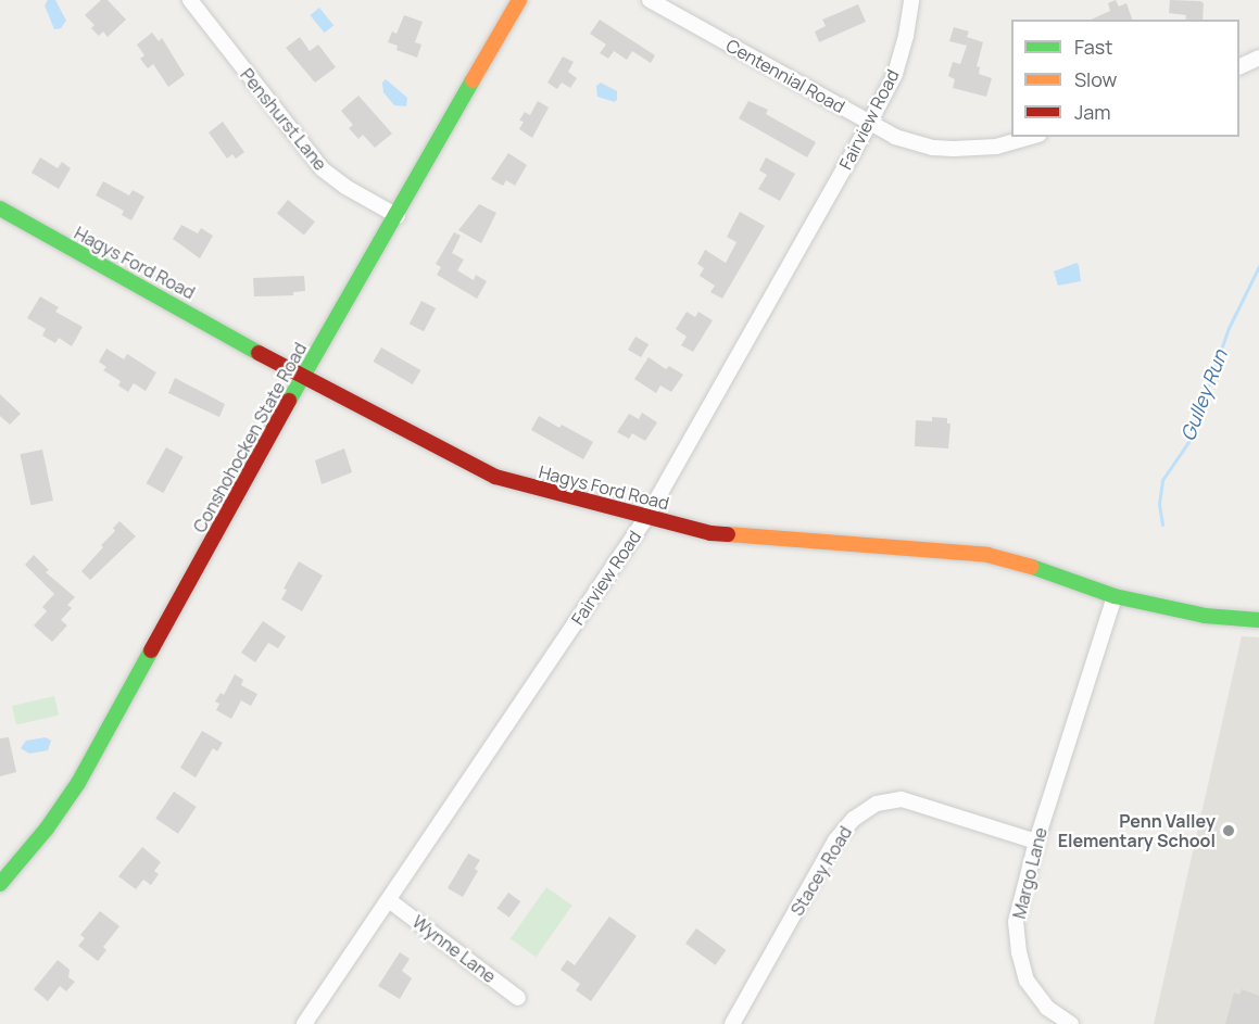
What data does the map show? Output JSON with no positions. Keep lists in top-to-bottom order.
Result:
{
  "streets": {
    "street": [
      "Centennial Road",
      "Penshurst Lane",
      "Fairview Road",
      "Hagys Ford Road",
      "Conshohocken State Road",
      "Stacey Road",
      "Margo Lane",
      "Wynne Lane"
    ]
  },
  "crossings": [
    ["Centennial Road", "Fairview Road"],
    ["Penshurst Lane", "Conshohocken State Road"],
    ["Fairview Road", "Hagys Ford Road"],
    ["Fairview Road", "Wynne Lane"],
    ["Hagys Ford Road", "Conshohocken State Road"],
    ["Hagys Ford Road", "Margo Lane"],
    ["Stacey Road", "Margo Lane"]
  ],
  "water": ["Gulley Run"],
  "places": ["Penn Valley Elementary School"],
  "legend": ["Fast", "Slow", "Jam"]
}
